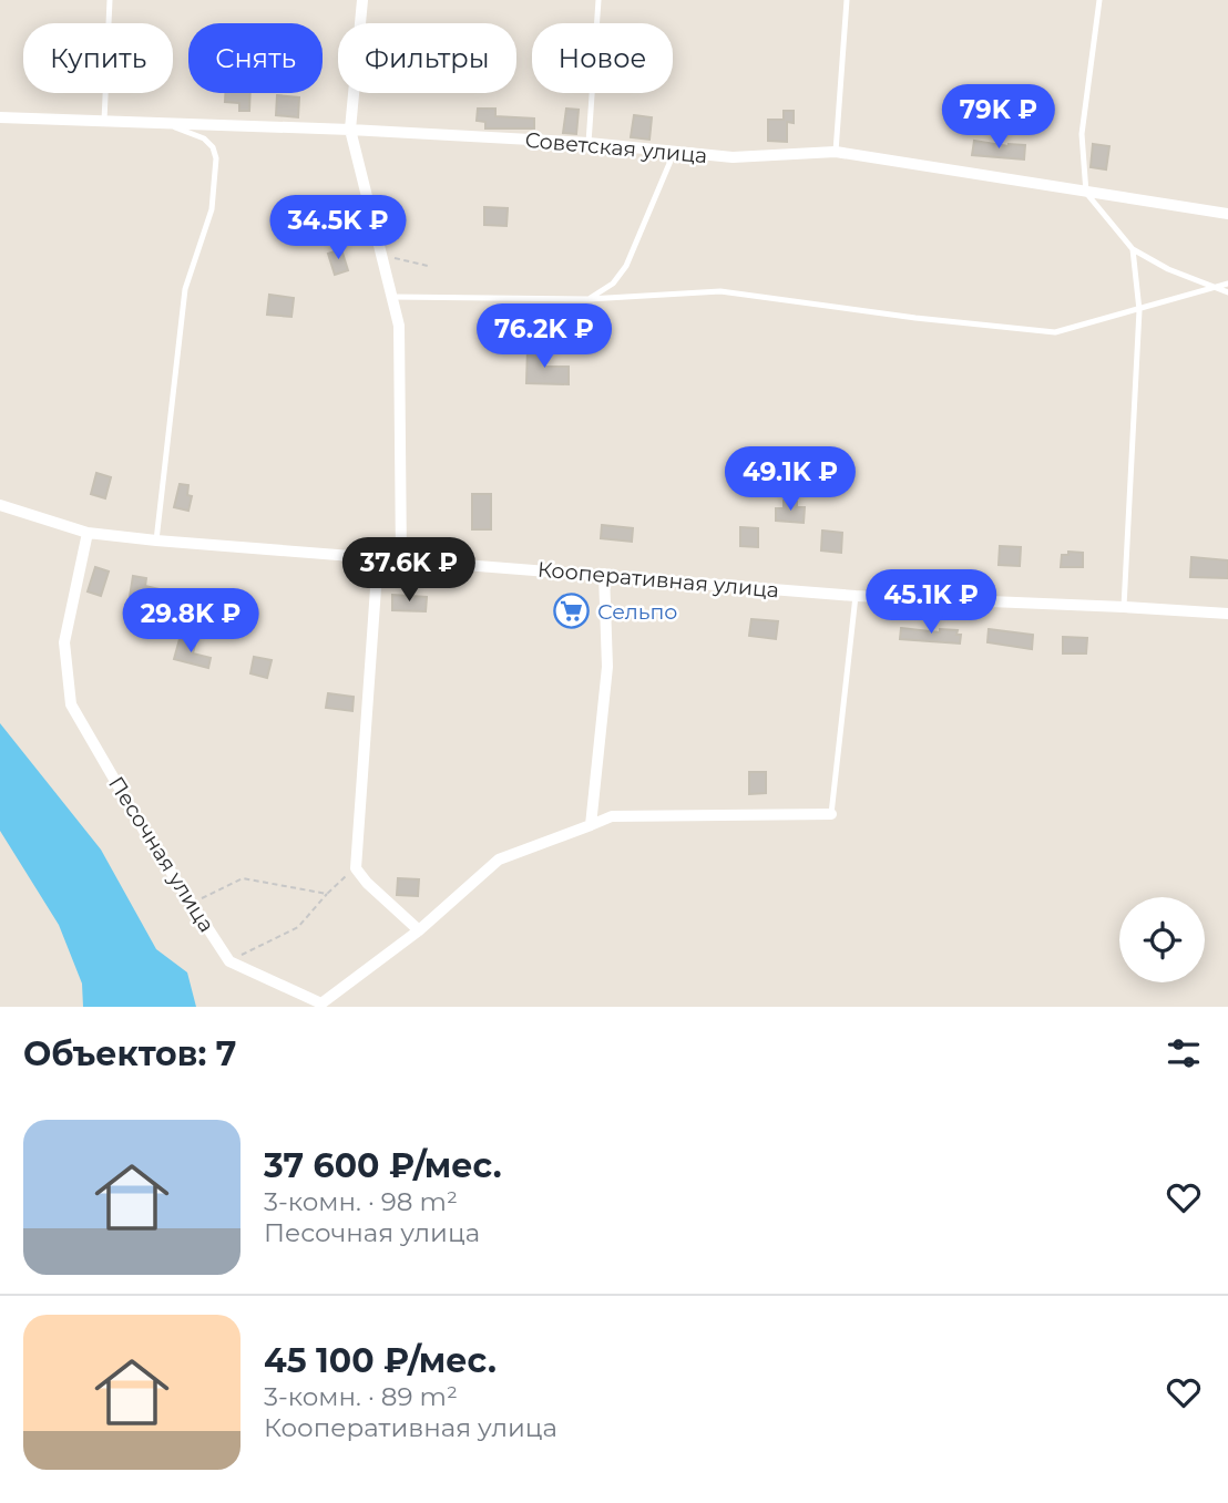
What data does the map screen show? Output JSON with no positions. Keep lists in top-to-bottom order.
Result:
{
  "streets": {
    "street": ["Советская улица", "Кооперативная улица", "Песочная улица"]
  },
  "crossings": [
    ["Кооперативная улица", "Песочная улица"]
  ],
  "places": {
    "supermarket": ["Сельпо"]
  },
  "page": {
    "chip": [
      "Купить",
      "Снять",
      "Фильтры",
      "Новое"
    ],
    "price": [
      "79K ₽",
      "34.5K ₽",
      "76.2K ₽",
      "49.1K ₽",
      "37.6K ₽",
      "45.1K ₽",
      "29.8K ₽"
    ],
    "heading": "Объектов: 7",
    "list": [
      {
        "name": "37 600 ₽/мес.",
        "note": "3-комн. · 98 m² · Песочная улица"
      },
      {
        "name": "45 100 ₽/мес.",
        "note": "3-комн. · 89 m² · Кооперативная улица"
      }
    ]
  }
}
